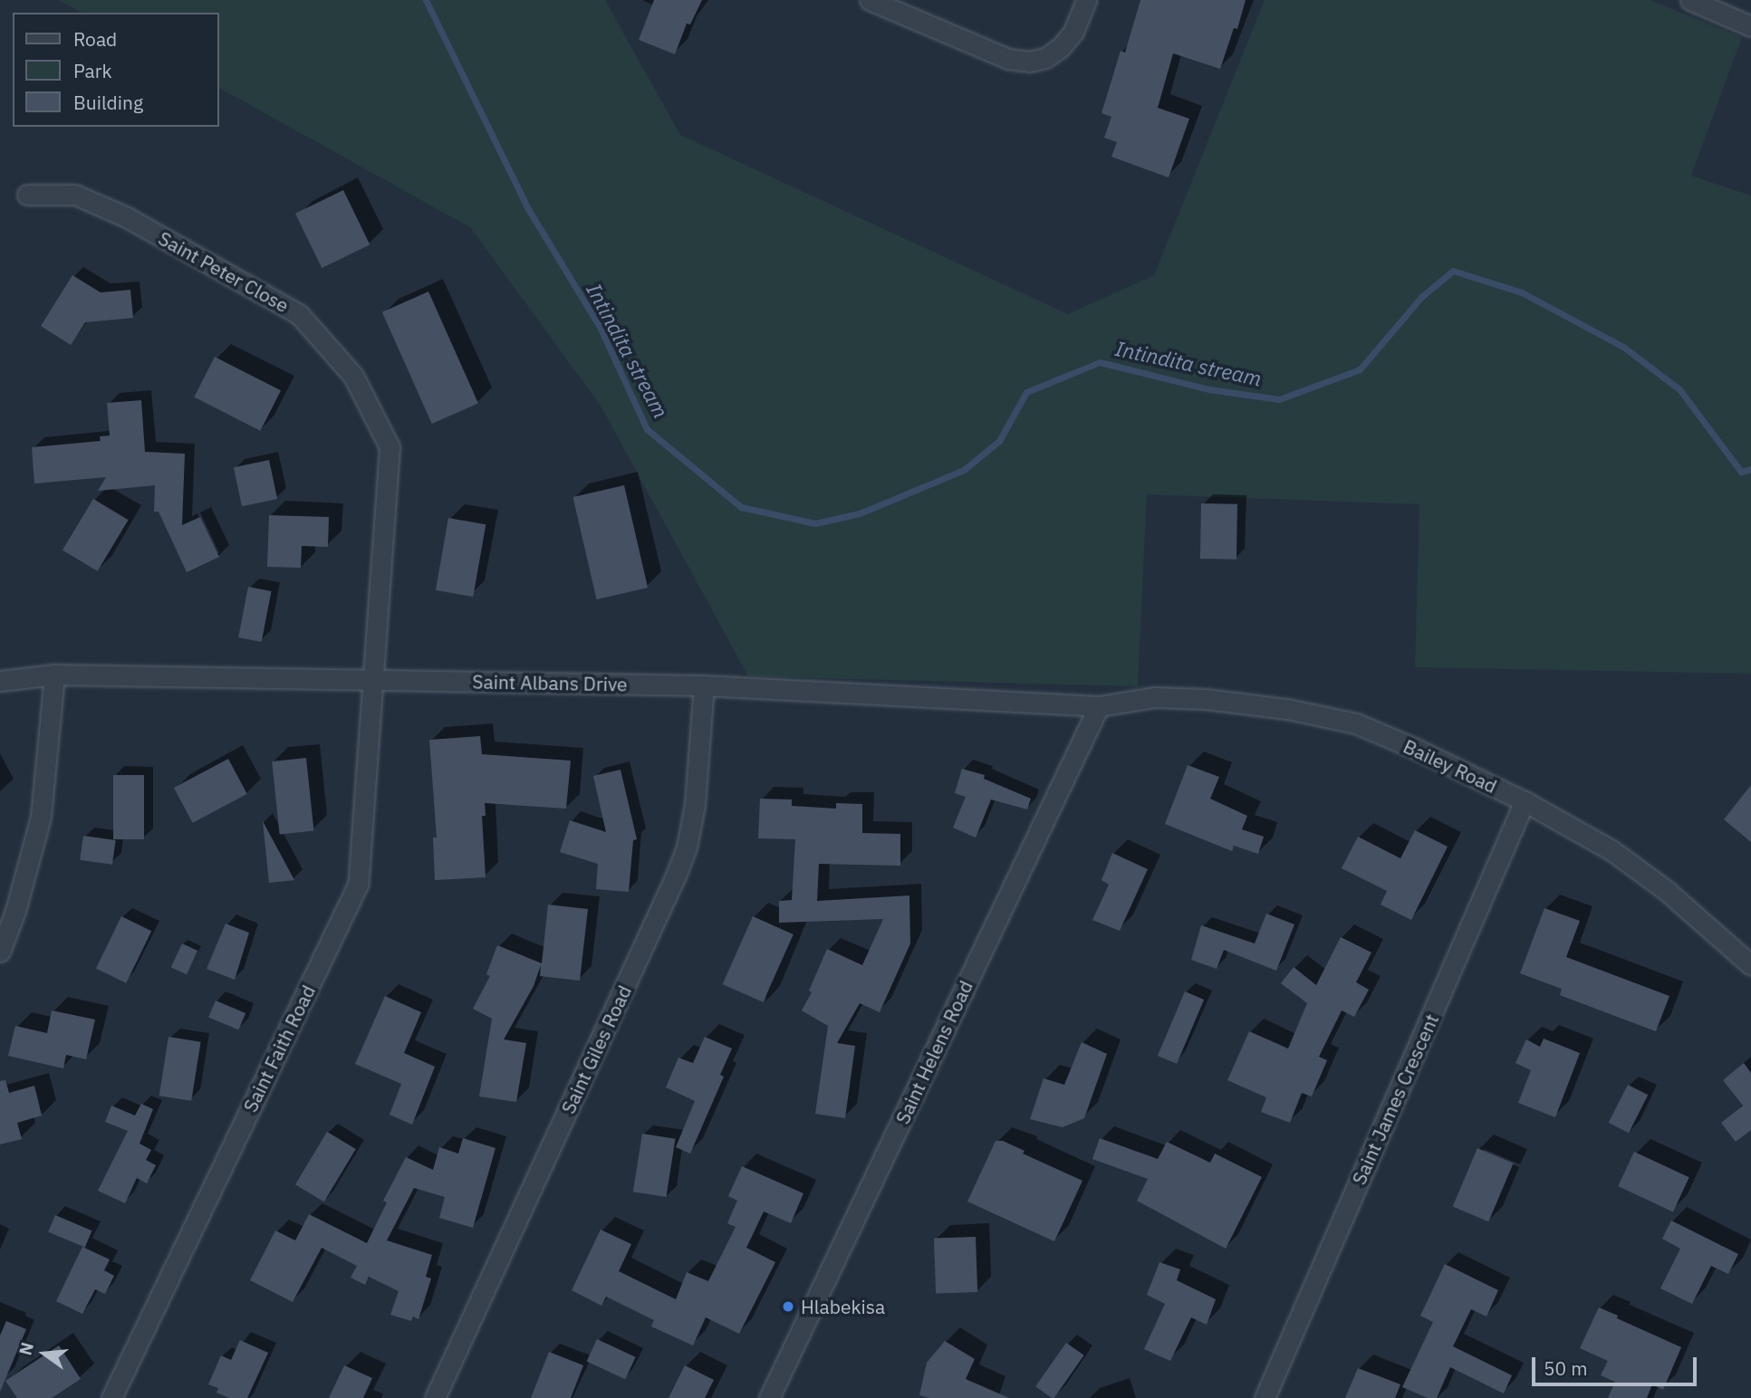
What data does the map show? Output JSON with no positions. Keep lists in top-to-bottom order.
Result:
{
  "streets": {
    "street": [
      "Saint Peter Close",
      "Saint Albans Drive",
      "Bailey Road",
      "Saint Faith Road",
      "Saint Giles Road",
      "Saint Helens Road",
      "Saint James Crescent"
    ]
  },
  "crossings": [
    ["Saint Peter Close", "Saint Albans Drive"],
    ["Saint Peter Close", "Saint Faith Road"],
    ["Saint Albans Drive", "Bailey Road"],
    ["Saint Albans Drive", "Saint Faith Road"],
    ["Saint Albans Drive", "Saint Giles Road"],
    ["Saint Albans Drive", "Saint Helens Road"],
    ["Bailey Road", "Saint Helens Road"],
    ["Bailey Road", "Saint James Crescent"]
  ],
  "water": ["Intindita stream"],
  "places": ["Hlabekisa"],
  "legend": ["Road", "Park", "Building"],
  "scale_bar": "50 m",
  "north": "left"
}
